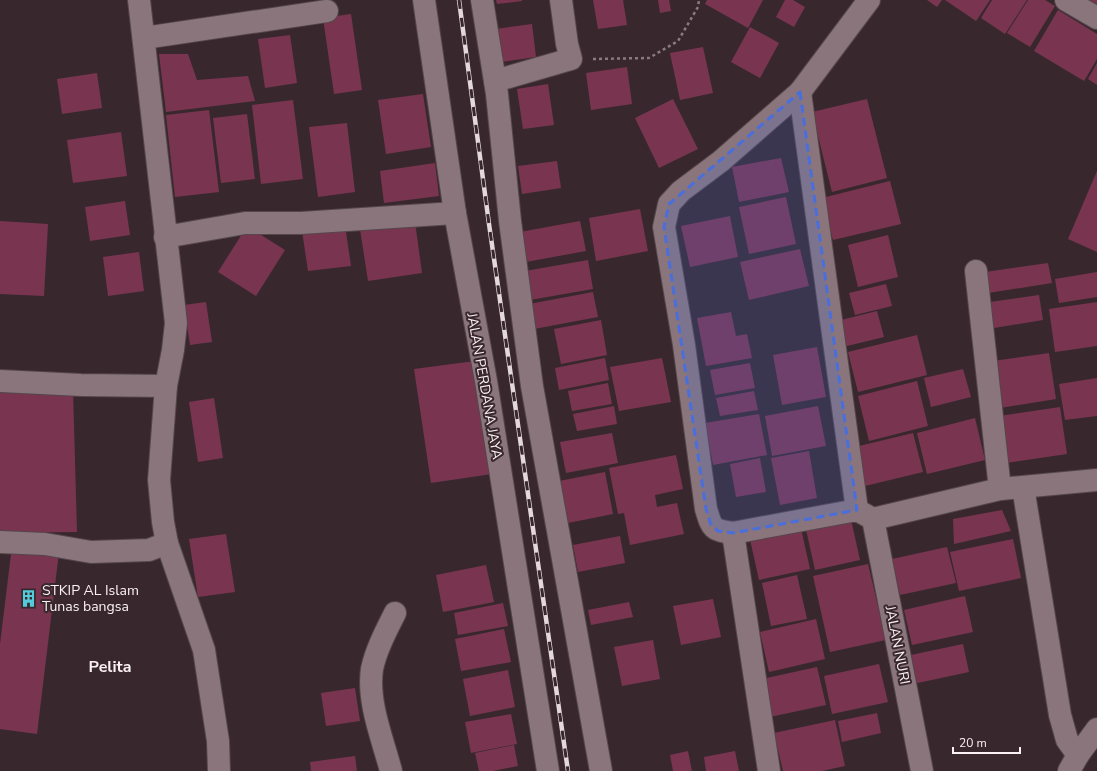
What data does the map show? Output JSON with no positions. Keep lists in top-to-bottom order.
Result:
{
  "streets": {
    "street": ["JALAN PERDANA JAYA", "JALAN NURI"]
  },
  "districts": ["Pelita"],
  "places": {
    "building": ["STKIP AL Islam Tunas bangsa"]
  },
  "scale_bar": "20 m"
}
